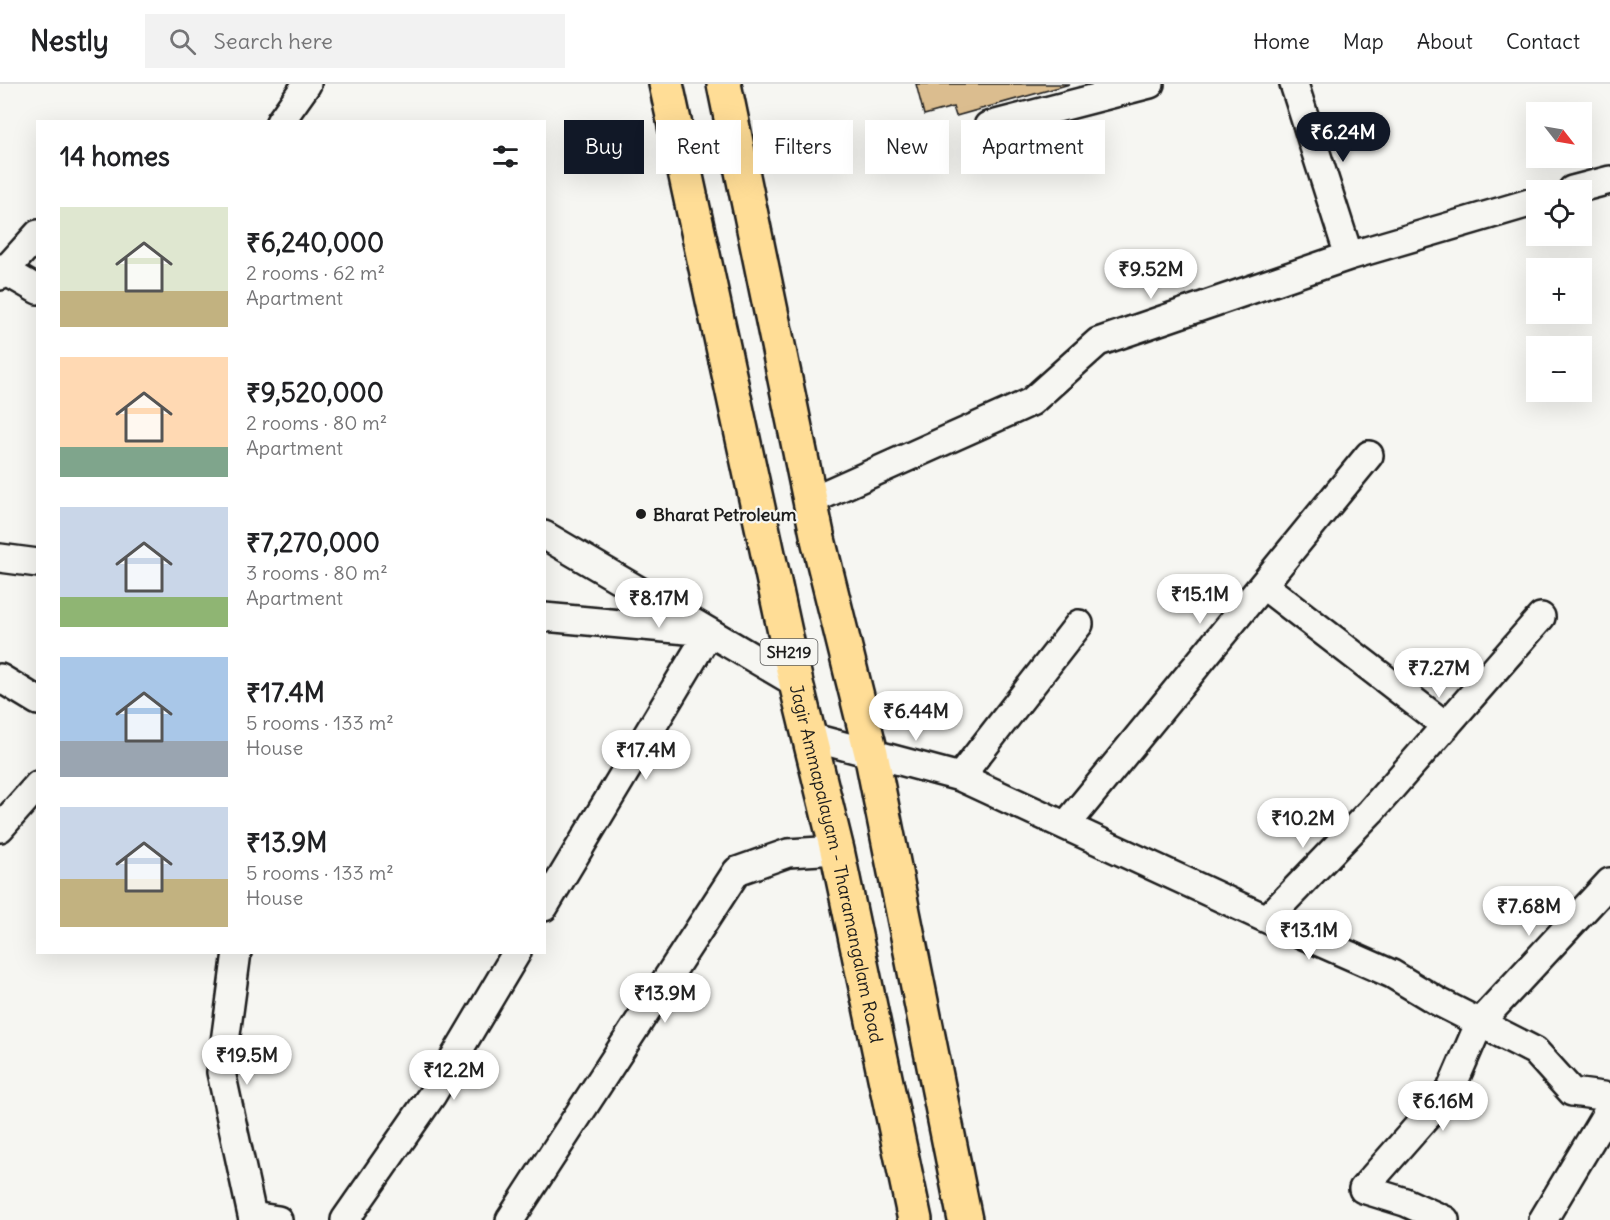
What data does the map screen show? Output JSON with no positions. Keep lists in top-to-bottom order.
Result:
{
  "streets": {
    "main road": ["SH219", "Jagir Ammapalayam - Tharamangalam Road"]
  },
  "places": ["Bharat Petroleum"],
  "north": "bottom right",
  "page": {
    "header": "Nestly",
    "search": "Search here",
    "nav": [
      "Home",
      "Map",
      "About",
      "Contact"
    ],
    "map_buttons": ["+", "−"],
    "price": [
      "₹6.24M",
      "₹9.52M",
      "₹15.1M",
      "₹8.17M",
      "₹7.27M",
      "₹6.44M",
      "₹17.4M",
      "₹10.2M",
      "₹7.68M",
      "₹13.1M",
      "₹13.9M",
      "₹19.5M",
      "₹12.2M",
      "₹6.16M"
    ],
    "chip": [
      "Buy",
      "Rent",
      "Filters",
      "New",
      "Apartment"
    ],
    "heading": "14 homes",
    "list": [
      {
        "name": "₹6,240,000",
        "note": "2 rooms · 62 m² · Apartment"
      },
      {
        "name": "₹9,520,000",
        "note": "2 rooms · 80 m² · Apartment"
      },
      {
        "name": "₹7,270,000",
        "note": "3 rooms · 80 m² · Apartment"
      },
      {
        "name": "₹17.4M",
        "note": "5 rooms · 133 m² · House"
      },
      {
        "name": "₹13.9M",
        "note": "5 rooms · 133 m² · House"
      }
    ]
  }
}
